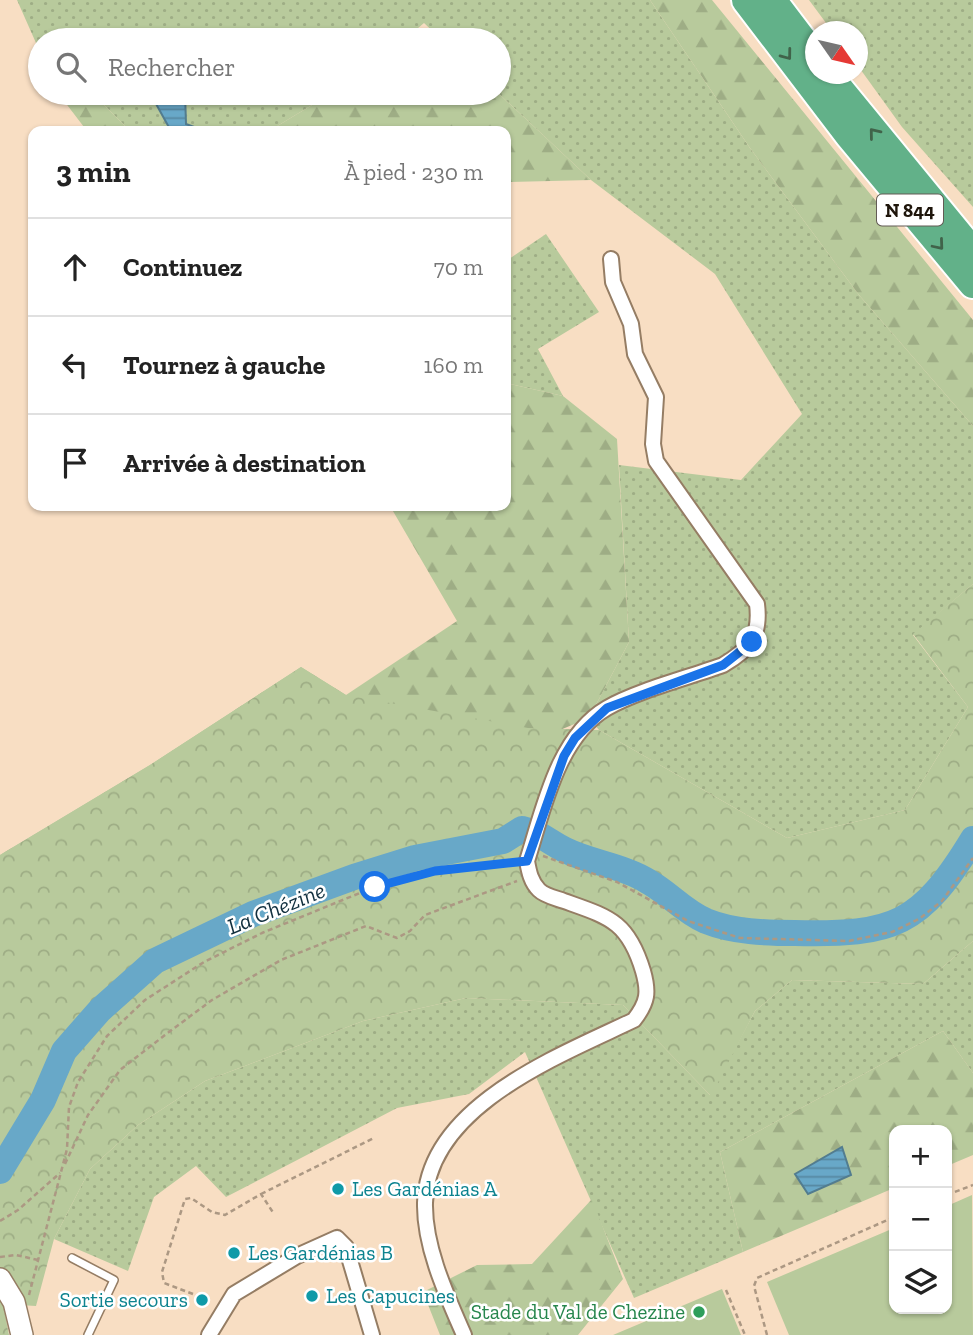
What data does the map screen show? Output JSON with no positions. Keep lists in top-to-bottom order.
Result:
{
  "streets": {
    "highway": ["N 844"]
  },
  "water": ["La Chézine"],
  "places": [
    "Les Gardénias A",
    "Les Gardénias B",
    "Les Capucines",
    "Sortie secours",
    "Stade du Val de Chezine"
  ],
  "north": "bottom right",
  "page": {
    "search": "Rechercher",
    "heading": ["3 min", "À pied · 230 m"],
    "list": [
      ["Continuez", "70 m"],
      ["Tournez à gauche", "160 m"],
      "Arrivée à destination"
    ],
    "map_buttons": ["+", "−"]
  }
}
